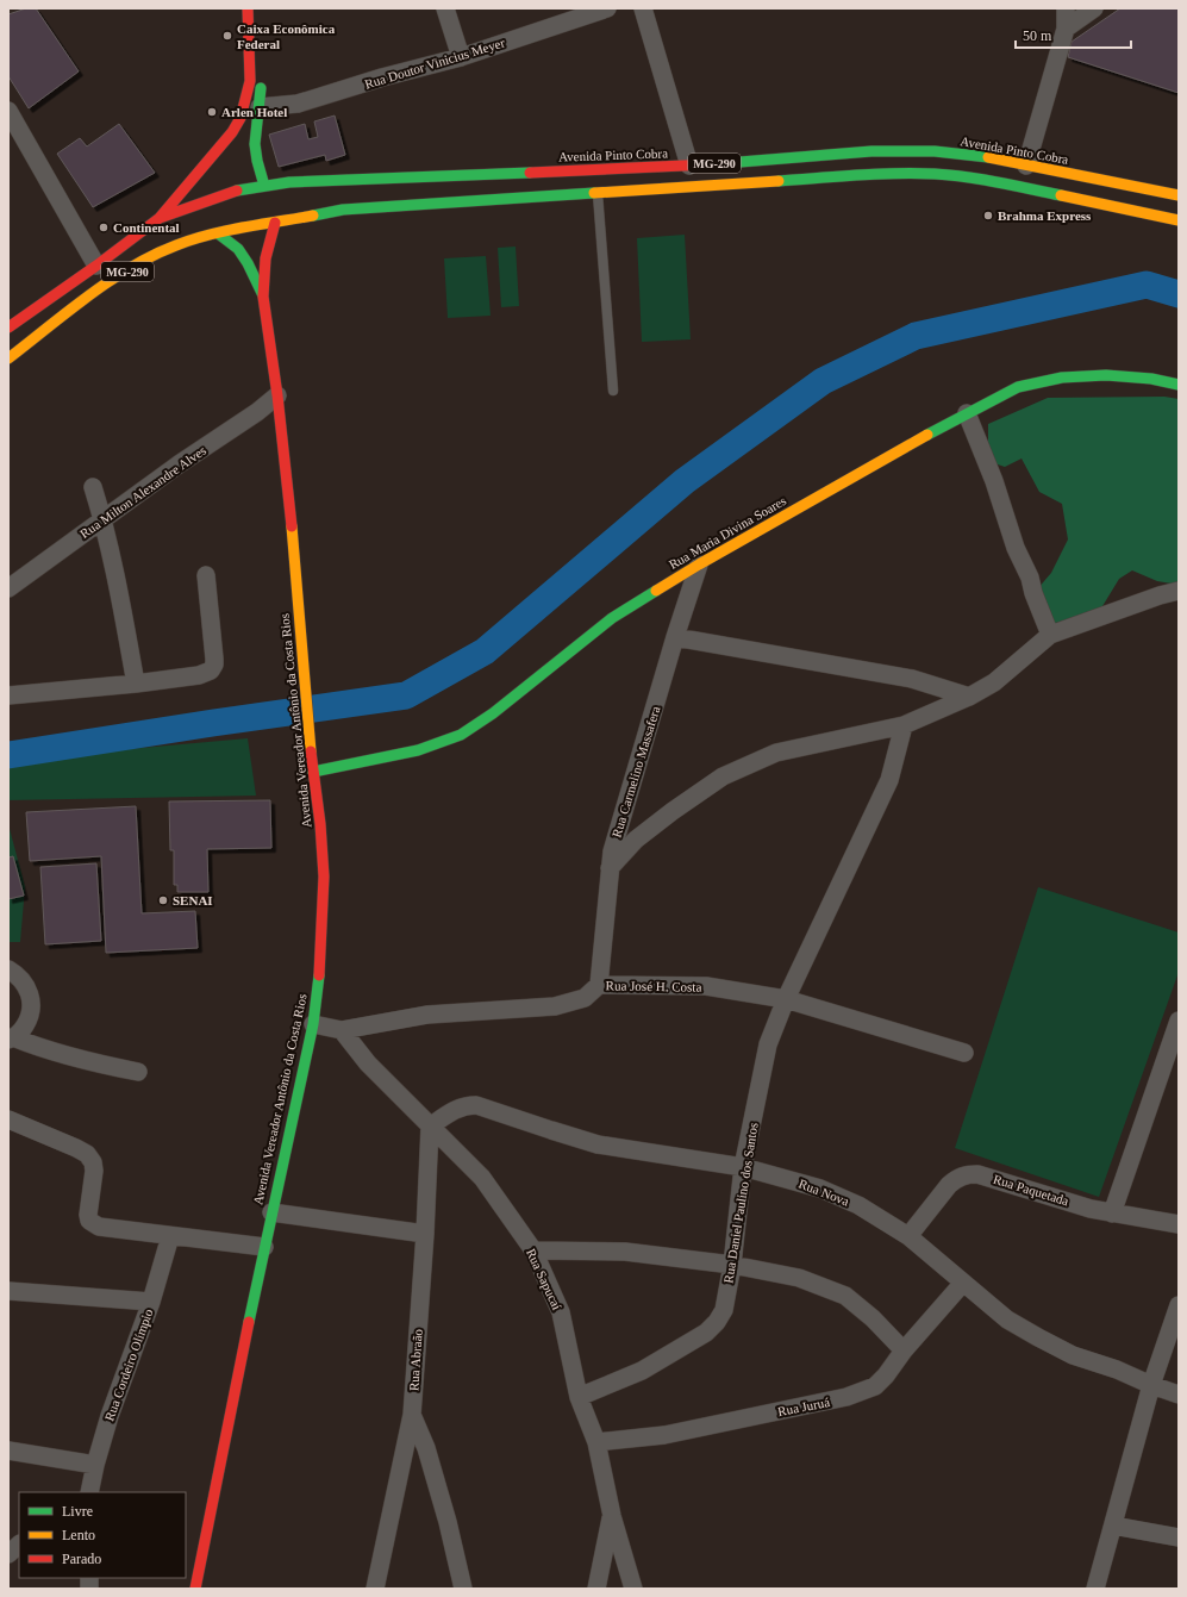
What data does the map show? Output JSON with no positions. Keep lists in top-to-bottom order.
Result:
{
  "streets": {
    "main road": [
      "Avenida Pinto Cobra",
      "MG-290",
      "Rua Maria Divina Soares",
      "Avenida Vereador Antônio da Costa Rios"
    ],
    "street": [
      "Rua Doutor Vinicius Meyer",
      "Rua Milton Alexandre Alves",
      "Rua Carmelino Massafera",
      "Rua José H. Costa",
      "Rua Paquetada",
      "Rua Nova",
      "Rua Daniel Paulino dos Santos",
      "Rua Sapucaí",
      "Rua Abraão",
      "Rua Cordeiro Olímpio",
      "Rua Juruá"
    ]
  },
  "crossings": [
    ["Avenida Pinto Cobra", "MG-290"],
    ["MG-290", "Avenida Vereador Antônio da Costa Rios"],
    ["Rua Milton Alexandre Alves", "Avenida Vereador Antônio da Costa Rios"],
    ["Rua Maria Divina Soares", "Avenida Vereador Antônio da Costa Rios"],
    ["Rua Maria Divina Soares", "Rua Carmelino Massafera"],
    ["Rua Carmelino Massafera", "Rua José H. Costa"],
    ["Rua José H. Costa", "Rua Daniel Paulino dos Santos"],
    ["Rua José H. Costa", "Rua Sapucaí"],
    ["Rua Paquetada", "Rua Nova"],
    ["Rua Nova", "Rua Daniel Paulino dos Santos"],
    ["Rua Nova", "Rua Sapucaí"],
    ["Rua Nova", "Rua Abraão"],
    ["Rua Nova", "Rua Juruá"],
    ["Rua Daniel Paulino dos Santos", "Rua Sapucaí"],
    ["Rua Sapucaí", "Rua Abraão"],
    ["Rua Sapucaí", "Rua Juruá"]
  ],
  "places": [
    "Caixa Econômica Federal",
    "Arlen Hotel",
    "Brahma Express",
    "Continental",
    "SENAI"
  ],
  "legend": ["Livre", "Lento", "Parado"],
  "scale_bar": "50 m"
}
